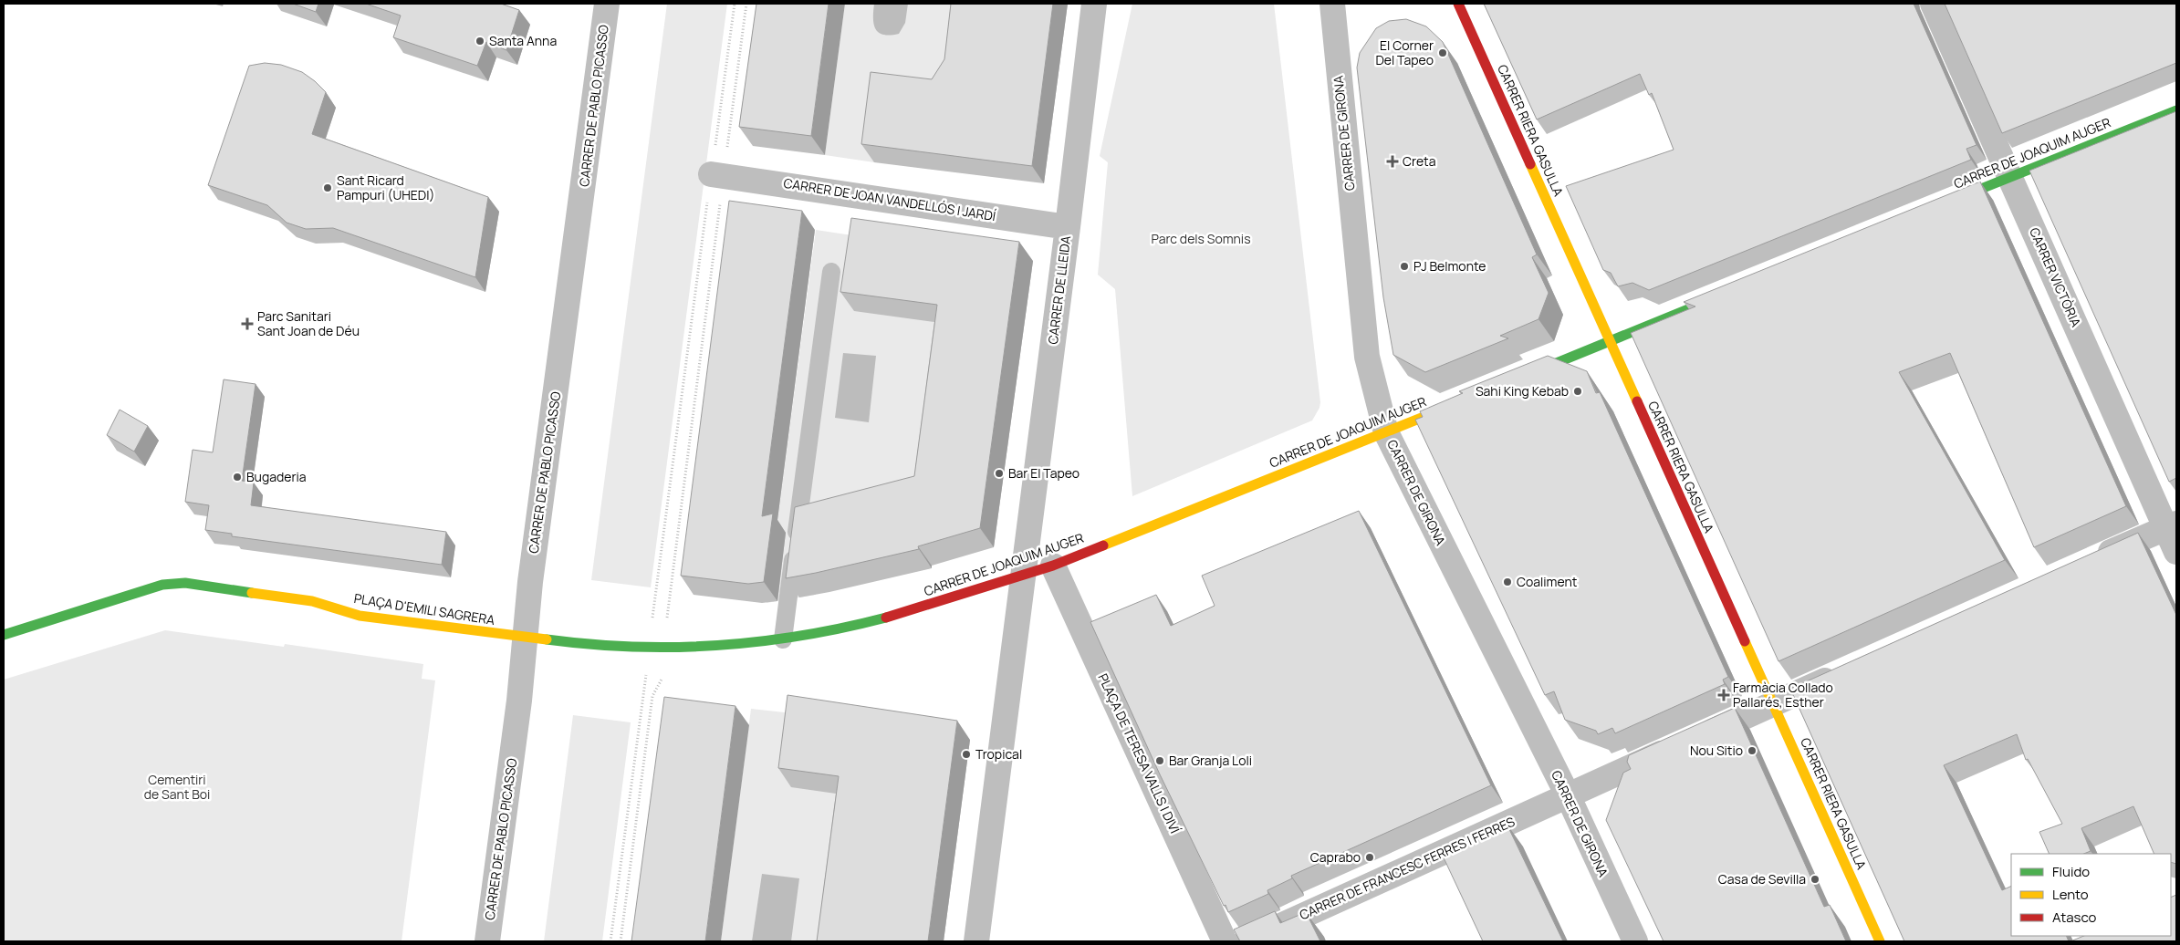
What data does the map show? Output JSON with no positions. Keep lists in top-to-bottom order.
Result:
{
  "streets": {
    "street": [
      "CARRER DE PABLO PICASSO",
      "CARRER RIERA GASULLA",
      "CARRER DE GIRONA",
      "CARRER DE JOAQUIM AUGER",
      "CARRER DE JOAN VANDELLÓS I JARDÍ",
      "CARRER VICTÒRIA",
      "CARRER DE LLEIDA",
      "PLAÇA D'EMILI SAGRERA",
      "PLAÇA DE TERESA VALLS I DIVÍ",
      "CARRER DE FRANCESC FERRES I FERRES"
    ]
  },
  "crossings": [
    ["CARRER DE PABLO PICASSO", "CARRER DE JOAQUIM AUGER"],
    ["CARRER DE PABLO PICASSO", "PLAÇA D'EMILI SAGRERA"],
    ["CARRER RIERA GASULLA", "CARRER DE FRANCESC FERRES I FERRES"],
    ["CARRER DE GIRONA", "CARRER DE JOAQUIM AUGER"],
    ["CARRER DE GIRONA", "CARRER DE FRANCESC FERRES I FERRES"],
    ["CARRER DE JOAQUIM AUGER", "CARRER VICTÒRIA"],
    ["CARRER DE JOAQUIM AUGER", "CARRER DE LLEIDA"],
    ["CARRER DE JOAQUIM AUGER", "PLAÇA D'EMILI SAGRERA"],
    ["CARRER DE JOAQUIM AUGER", "PLAÇA DE TERESA VALLS I DIVÍ"],
    ["CARRER DE JOAN VANDELLÓS I JARDÍ", "CARRER DE LLEIDA"]
  ],
  "parks": ["Parc dels Somnis", "Cementiri de Sant Boi"],
  "places": {
    "other": [
      "Santa Anna",
      "El Corner Del Tapeo",
      "Sant Ricard Pampuri (UHEDI)",
      "PJ Belmonte",
      "Sahi King Kebab",
      "Bar El Tapeo",
      "Bugaderia",
      "Coaliment",
      "Nou Sitio",
      "Tropical",
      "Bar Granja Loli",
      "Caprabo",
      "Casa de Sevilla"
    ],
    "health": ["Creta", "Parc Sanitari Sant Joan de Déu", "Farmàcia Collado Pallarés, Esther"]
  },
  "legend": ["Fluido", "Lento", "Atasco"]
}
